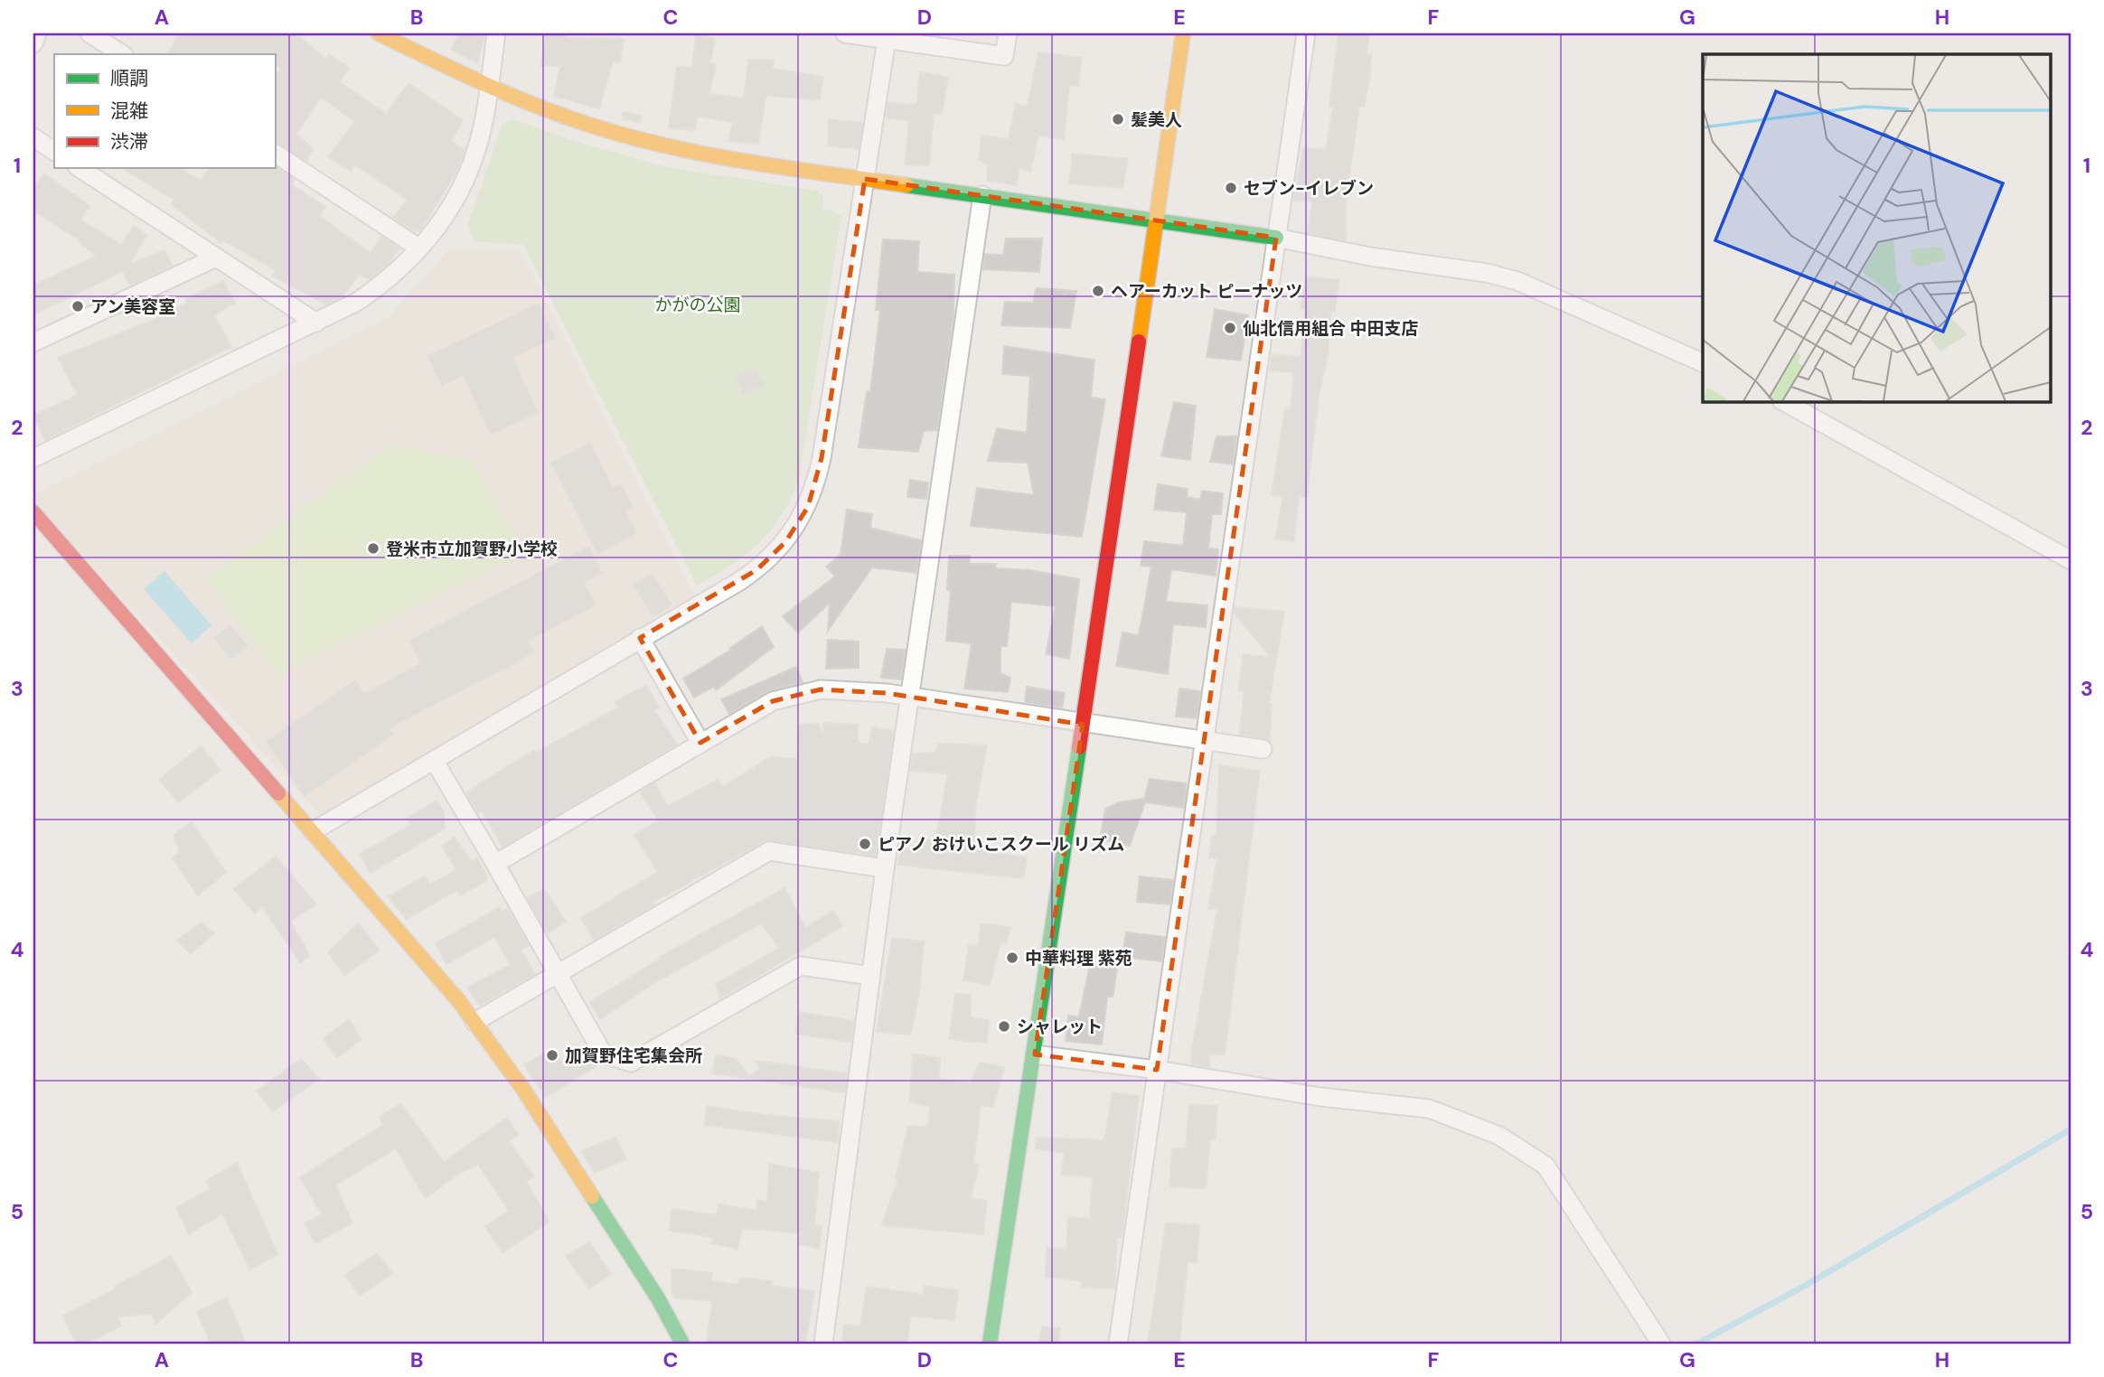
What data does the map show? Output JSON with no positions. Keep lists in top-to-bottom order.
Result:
{
  "parks": ["かがの公園"],
  "places": [
    "髪美人",
    "セブン-イレブン",
    "ヘアーカット ピーナッツ",
    "アン美容室",
    "仙北信用組合 中田支店",
    "登米市立加賀野小学校",
    "ピアノ おけいこスクール リズム",
    "中華料理 紫苑",
    "シャレット",
    "加賀野住宅集会所"
  ],
  "legend": ["順調", "混雑", "渋滞"],
  "grid": {
    "columns": [
      "A",
      "B",
      "C",
      "D",
      "E",
      "F",
      "G",
      "H"
    ],
    "rows": [
      "1",
      "2",
      "3",
      "4",
      "5"
    ]
  }
}
